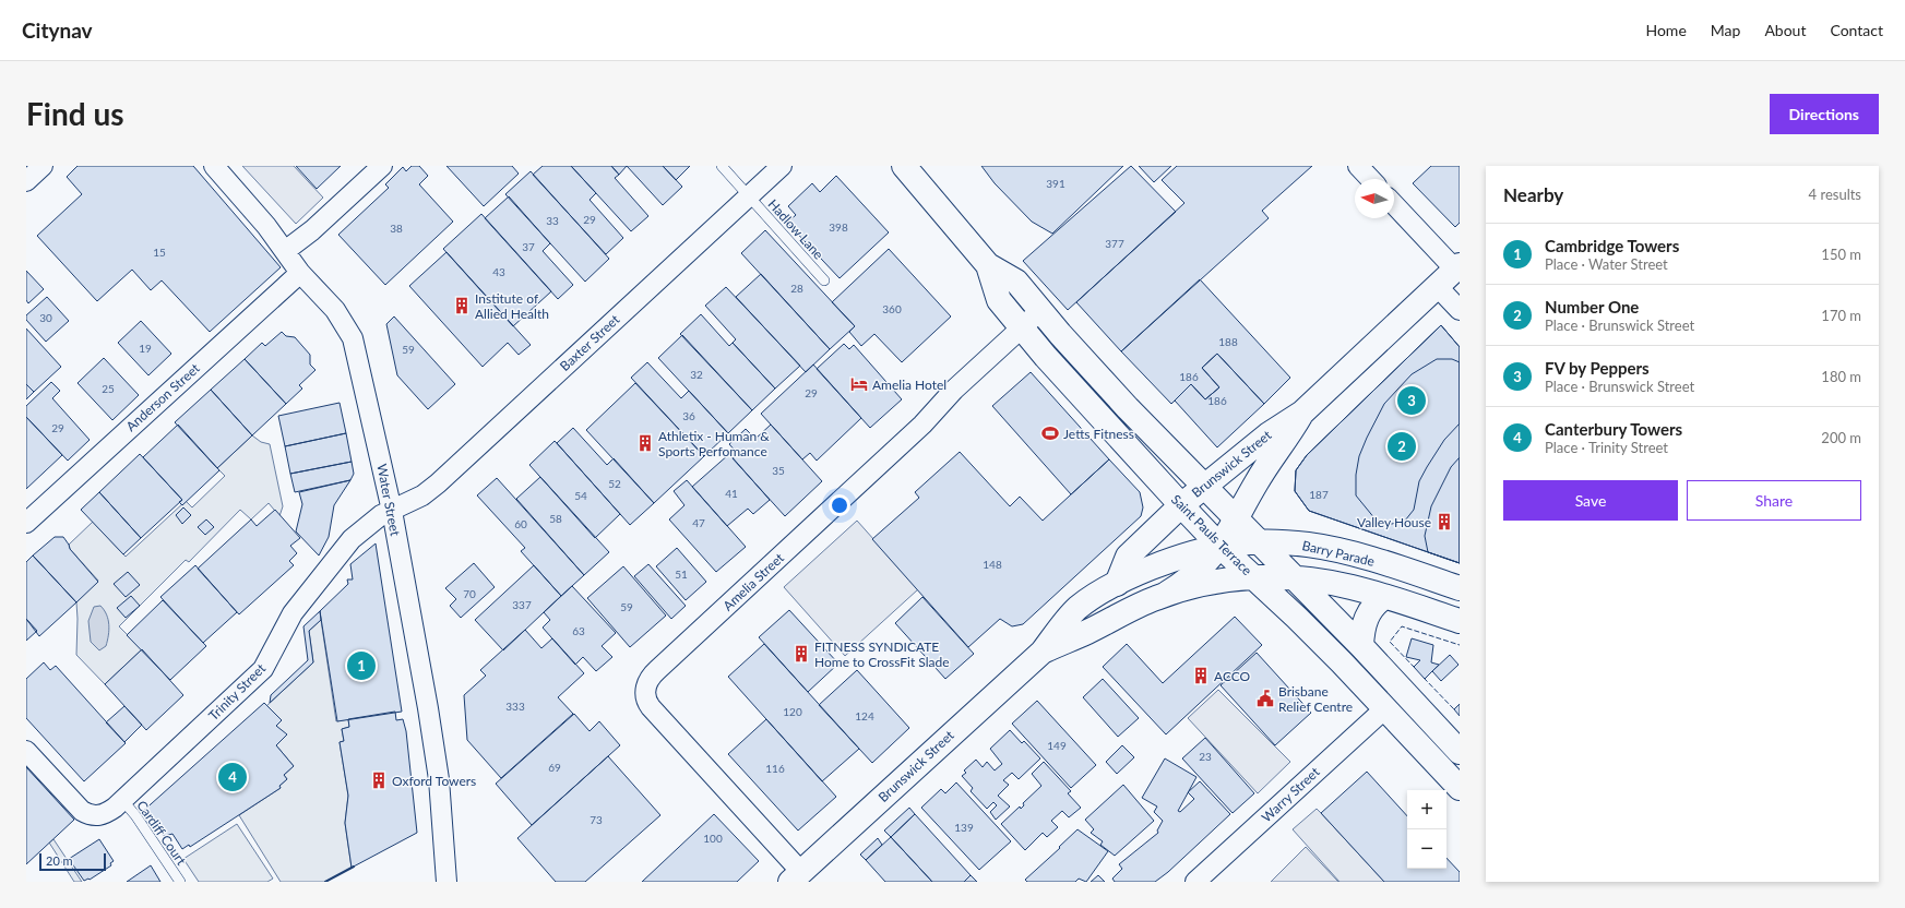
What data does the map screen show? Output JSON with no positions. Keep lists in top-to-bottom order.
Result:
{
  "streets": {
    "main road": ["Brunswick Street", "Saint Pauls Terrace", "Barry Parade"],
    "street": [
      "Baxter Street",
      "Anderson Street",
      "Water Street",
      "Amelia Street",
      "Trinity Street",
      "Warry Street"
    ],
    "lane": ["Hadlow Lane", "Cardiff Court"]
  },
  "crossings": [
    ["Hadlow Lane", "Baxter Street"],
    ["Baxter Street", "Water Street"],
    ["Baxter Street", "Trinity Street"],
    ["Anderson Street", "Water Street"],
    ["Brunswick Street", "Saint Pauls Terrace"],
    ["Brunswick Street", "Barry Parade"],
    ["Brunswick Street", "Amelia Street"],
    ["Water Street", "Trinity Street"],
    ["Saint Pauls Terrace", "Barry Parade"],
    ["Saint Pauls Terrace", "Amelia Street"],
    ["Saint Pauls Terrace", "Warry Street"],
    ["Trinity Street", "Cardiff Court"]
  ],
  "places": {
    "building": [
      "Institute of Allied Health",
      "Athletix - Human & Sports Perfomance",
      "Valley House",
      "FITNESS SYNDICATE Home to CrossFit Slade",
      "ACCO",
      "Oxford Towers"
    ],
    "hotel": ["Amelia Hotel"],
    "sports": ["Jetts Fitness"],
    "public building": ["Brisbane Relief Centre"]
  },
  "house_numbers": [
    "391",
    "29",
    "33",
    "398",
    "38",
    "377",
    "37",
    "15",
    "43",
    "28",
    "360",
    "30",
    "188",
    "19",
    "59",
    "32",
    "186",
    "25",
    "29",
    "186",
    "36",
    "29",
    "35",
    "52",
    "41",
    "187",
    "54",
    "58",
    "47",
    "60",
    "148",
    "51",
    "70",
    "337",
    "59",
    "63",
    "333",
    "120",
    "124",
    "149",
    "23",
    "69",
    "116",
    "73",
    "139",
    "100"
  ],
  "scale_bar": "20 m",
  "north": "left",
  "page": {
    "header": "Citynav",
    "nav": [
      "Home",
      "Map",
      "About",
      "Contact"
    ],
    "buttons": [
      "Directions",
      ["Save", "Share"]
    ],
    "title": "Find us",
    "heading": ["Nearby", "4 results"],
    "list": [
      {
        "mark": "1",
        "name": "Cambridge Towers",
        "note": "Place · Water Street",
        "value": "150 m"
      },
      {
        "mark": "2",
        "name": "Number One",
        "note": "Place · Brunswick Street",
        "value": "170 m"
      },
      {
        "mark": "3",
        "name": "FV by Peppers",
        "note": "Place · Brunswick Street",
        "value": "180 m"
      },
      {
        "mark": "4",
        "name": "Canterbury Towers",
        "note": "Place · Trinity Street",
        "value": "200 m"
      }
    ],
    "pins": [
      "3",
      "2",
      "1",
      "4"
    ],
    "map_buttons": ["+", "−"],
    "scale": "20 m"
  }
}
